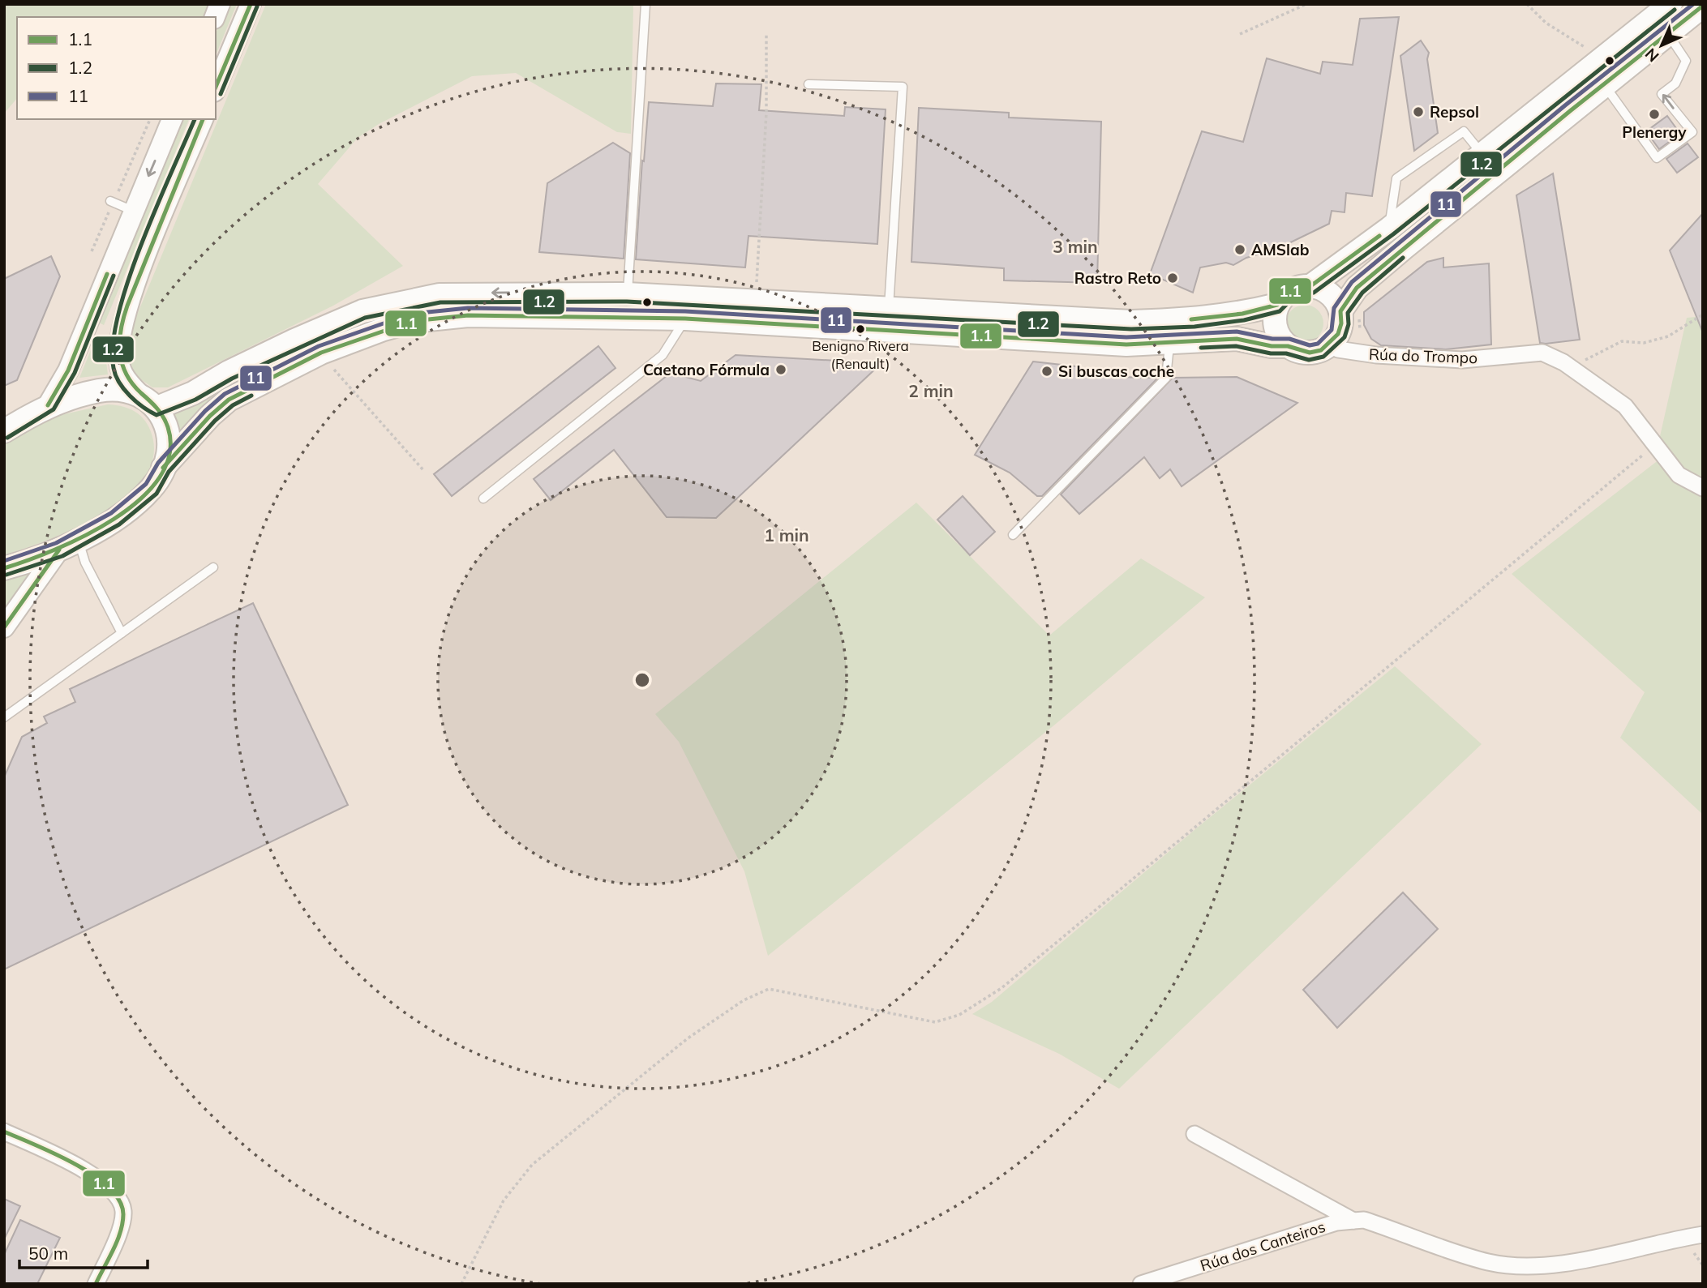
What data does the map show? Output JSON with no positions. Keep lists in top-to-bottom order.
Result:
{
  "streets": {
    "street": ["Rúa do Trompo", "Rúa dos Canteiros"]
  },
  "places": [
    "Repsol",
    "Plenergy",
    "AMSlab",
    "Rastro Reto",
    "Benigno Rivera (Renault)",
    "Caetano Fórmula",
    "Si buscas coche"
  ],
  "lines": ["transit line 1.1", "transit line 11", "transit line 1.2"],
  "legend": ["1.1", "1.2", "11"],
  "scale_bar": "50 m",
  "north": "bottom left",
  "rings": ["3 min", "2 min", "1 min"]
}
